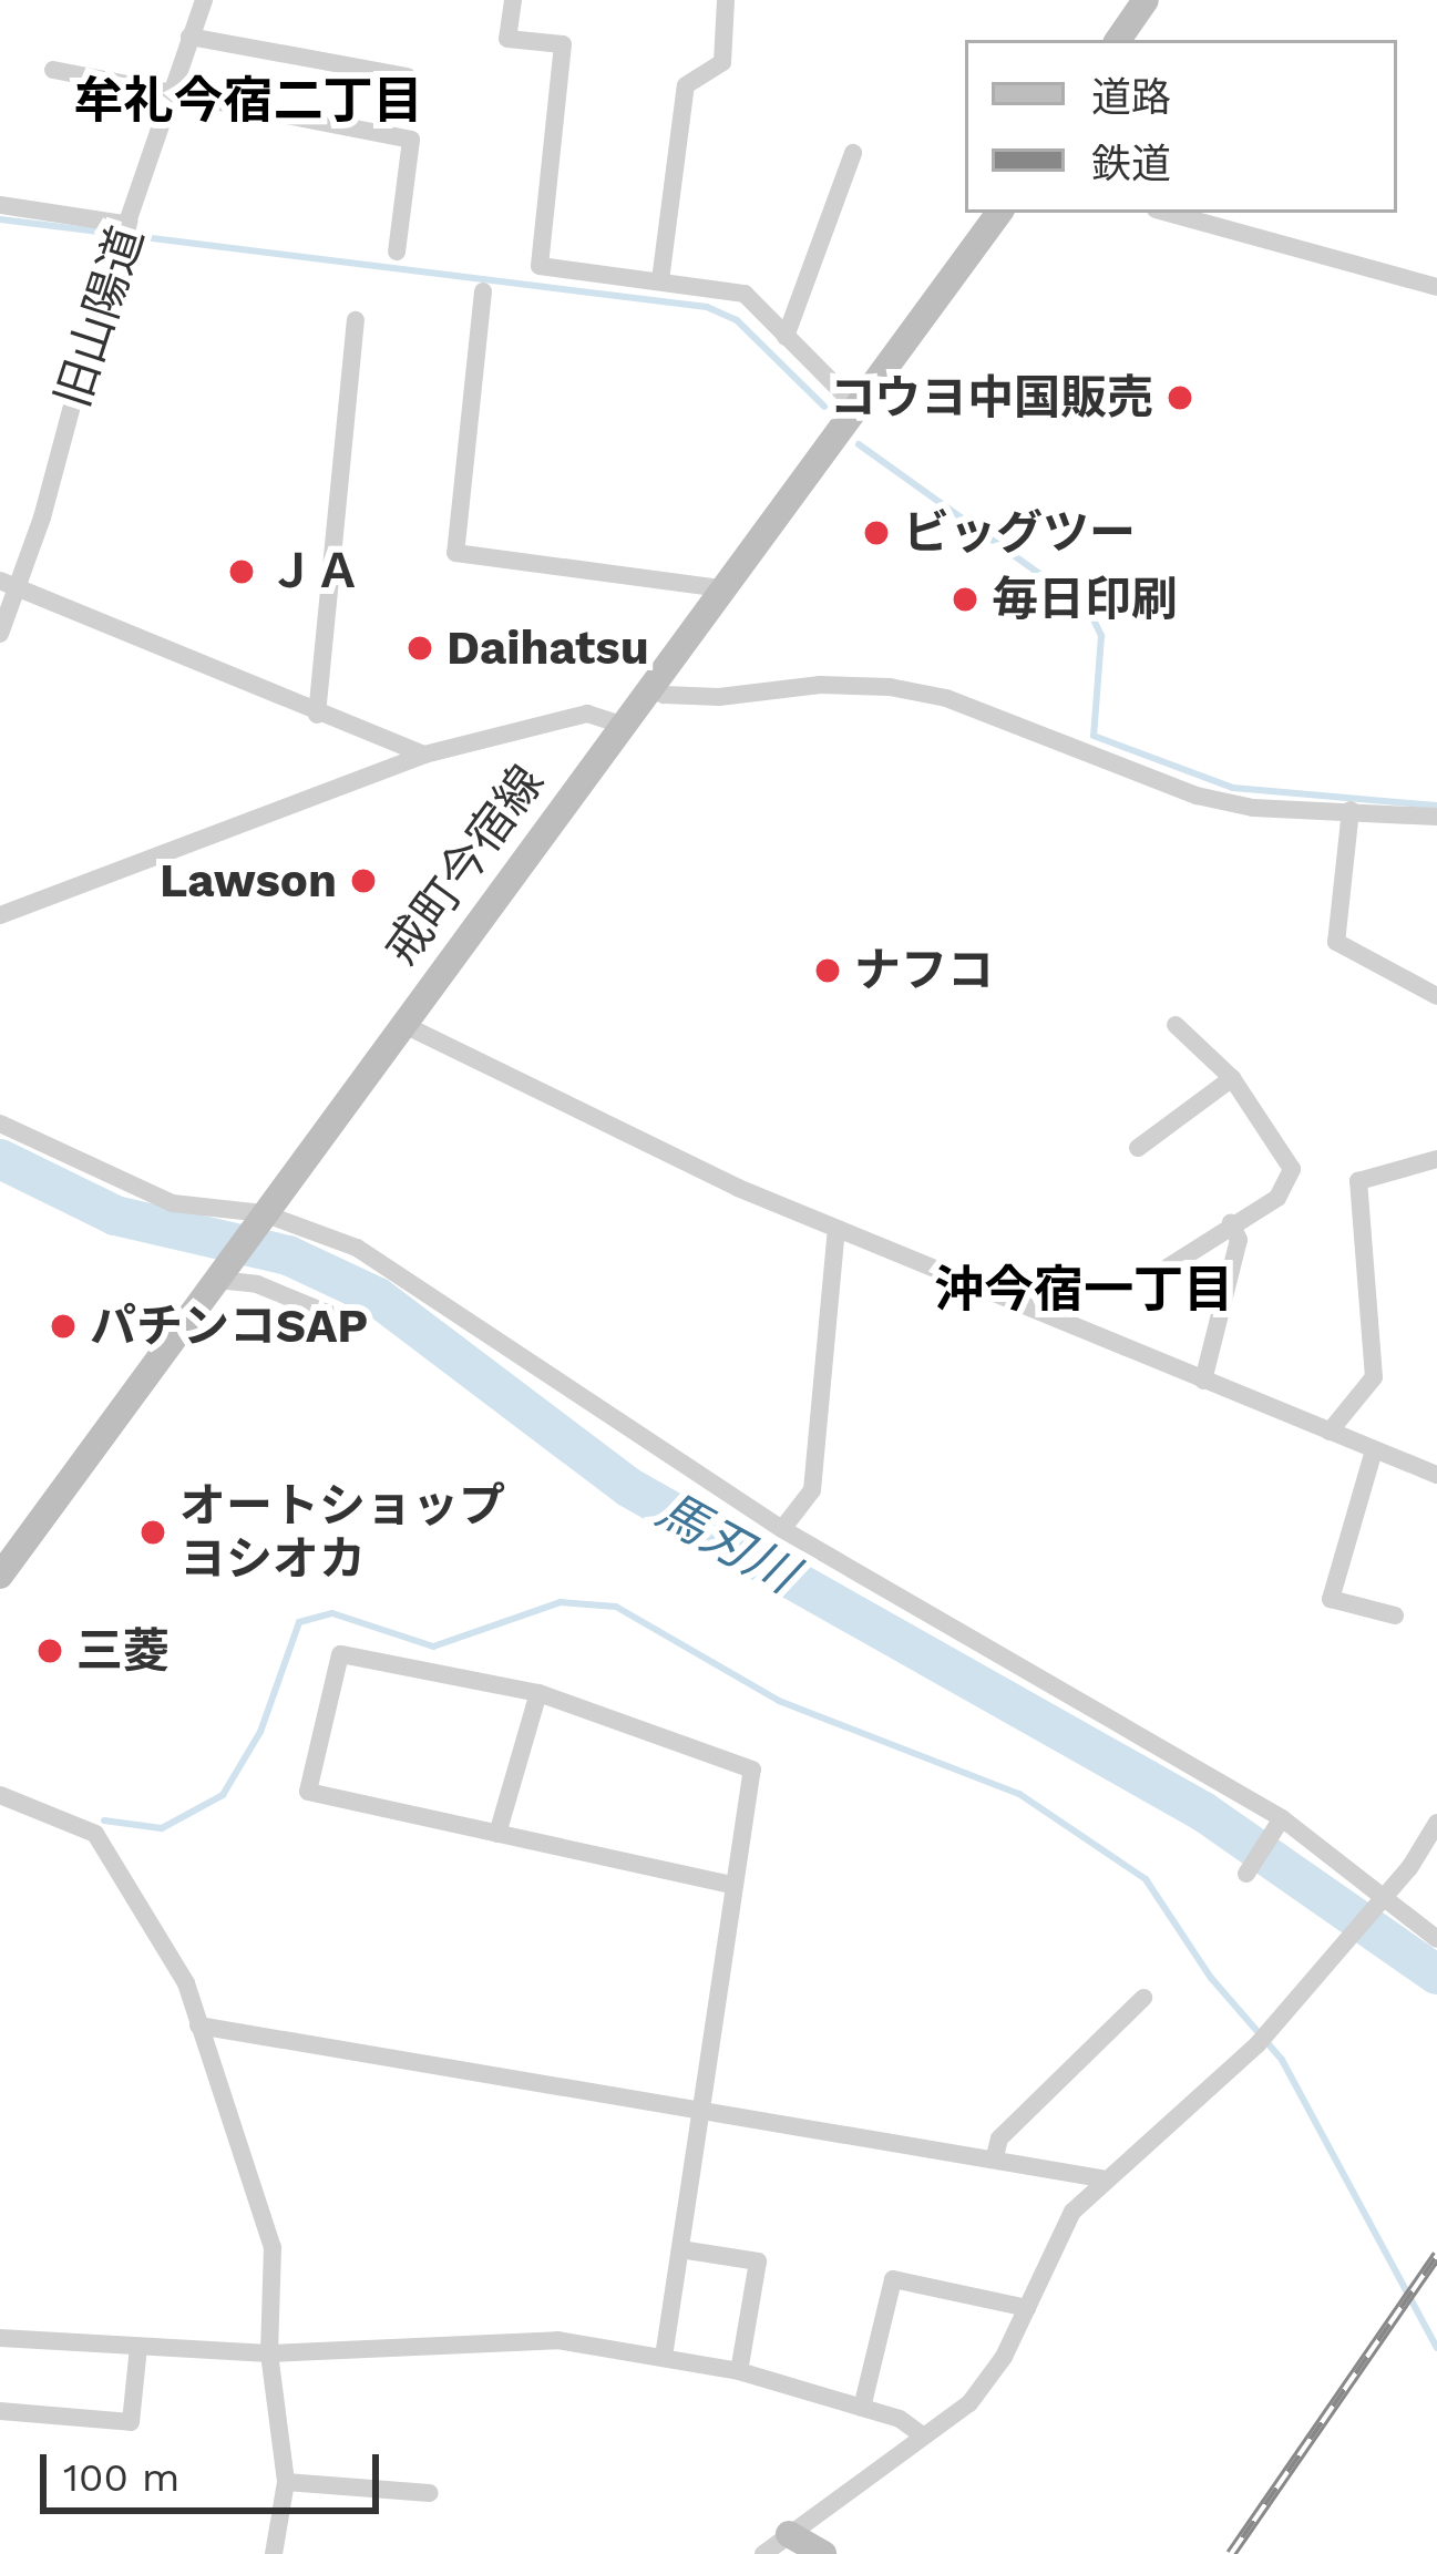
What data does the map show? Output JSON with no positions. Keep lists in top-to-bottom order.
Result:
{
  "streets": {
    "street": ["旧山陽道", "戒町今宿線"]
  },
  "districts": ["牟礼今宿二丁目", "沖今宿一丁目"],
  "water": ["馬刃川"],
  "places": [
    "コウヨ中国販売",
    "ビッグツー",
    "ＪＡ",
    "毎日印刷",
    "Daihatsu",
    "Lawson",
    "ナフコ",
    "パチンコSAP",
    "オートショップ ヨシオカ",
    "三菱"
  ],
  "legend": ["道路", "鉄道"],
  "scale_bar": "100 m"
}
